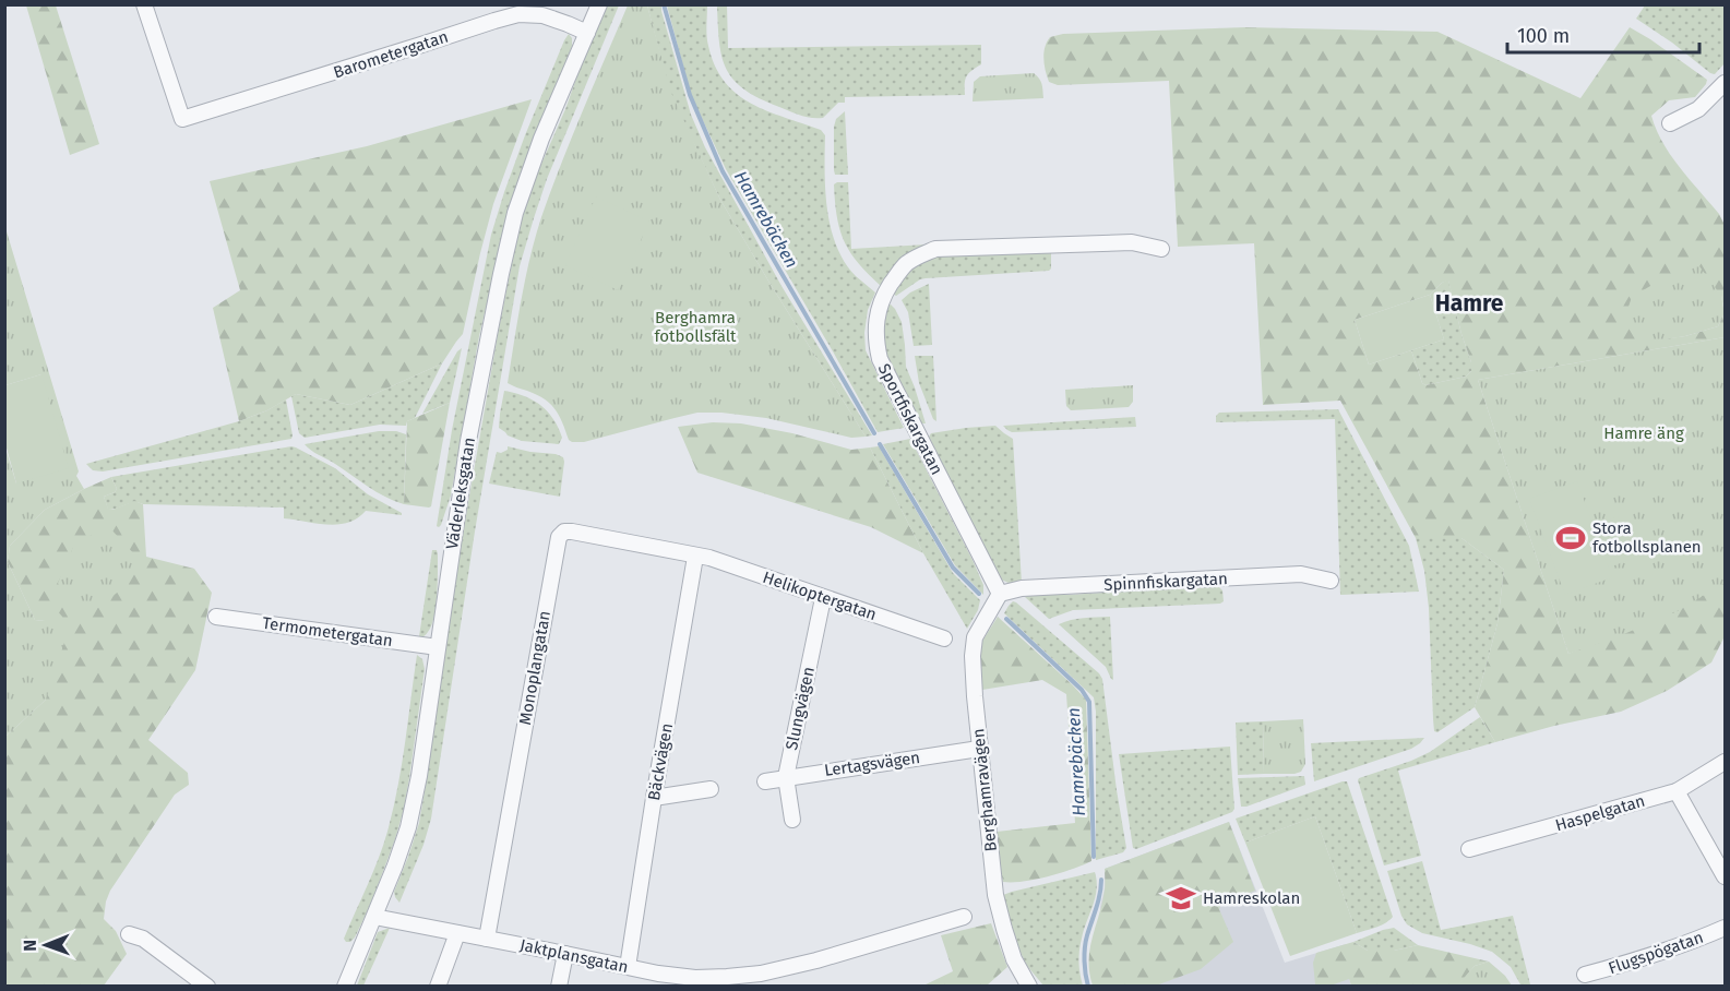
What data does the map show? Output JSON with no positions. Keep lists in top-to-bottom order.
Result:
{
  "streets": {
    "street": [
      "Barometergatan",
      "Sportfiskargatan",
      "Väderleksgatan",
      "Spinnfiskargatan",
      "Helikoptergatan",
      "Termometergatan",
      "Monoplangatan",
      "Slungvägen",
      "Bäckvägen",
      "Lertagsvägen",
      "Berghamravägen",
      "Haspelgatan",
      "Flugspögatan",
      "Jaktplansgatan"
    ]
  },
  "crossings": [
    ["Barometergatan", "Väderleksgatan"],
    ["Sportfiskargatan", "Spinnfiskargatan"],
    ["Sportfiskargatan", "Berghamravägen"],
    ["Väderleksgatan", "Termometergatan"],
    ["Väderleksgatan", "Jaktplansgatan"],
    ["Spinnfiskargatan", "Berghamravägen"],
    ["Helikoptergatan", "Monoplangatan"],
    ["Helikoptergatan", "Slungvägen"],
    ["Helikoptergatan", "Bäckvägen"],
    ["Monoplangatan", "Bäckvägen"],
    ["Monoplangatan", "Jaktplansgatan"],
    ["Slungvägen", "Lertagsvägen"],
    ["Bäckvägen", "Jaktplansgatan"],
    ["Lertagsvägen", "Berghamravägen"]
  ],
  "districts": ["Hamre"],
  "water": ["Hamrebäcken"],
  "parks": ["Berghamra fotbollsfält", "Hamre äng"],
  "places": {
    "sports": ["Stora fotbollsplanen"],
    "school or university": ["Hamreskolan"]
  },
  "scale_bar": "100 m",
  "north": "left"
}
